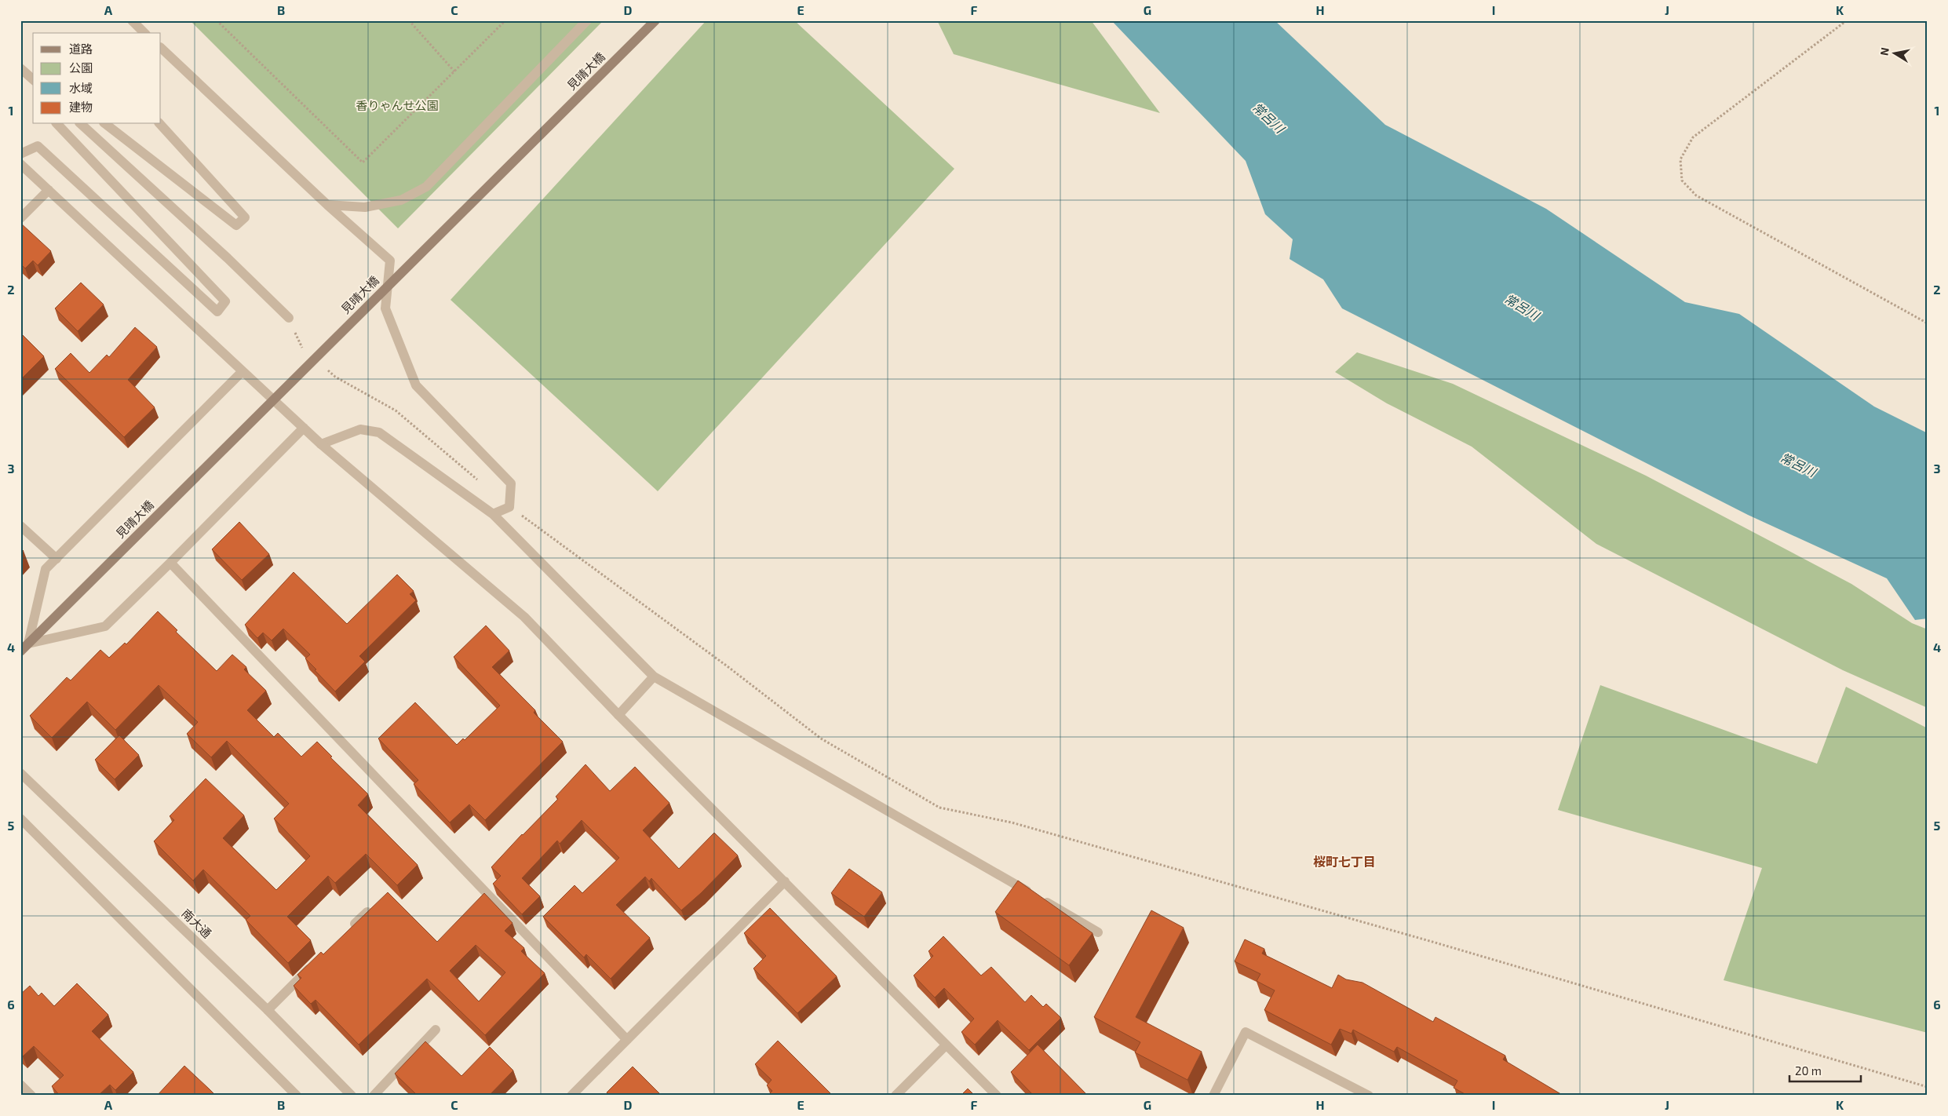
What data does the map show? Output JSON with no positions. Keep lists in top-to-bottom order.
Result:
{
  "streets": {
    "main road": ["見晴大橋"],
    "street": ["南大通"]
  },
  "districts": ["桜町七丁目"],
  "water": ["常呂川"],
  "parks": ["香りゃんせ公園"],
  "legend": [
    "道路",
    "公園",
    "水域",
    "建物"
  ],
  "scale_bar": "20 m",
  "north": "left",
  "grid": {
    "columns": [
      "A",
      "B",
      "C",
      "D",
      "E",
      "F",
      "G",
      "H",
      "I",
      "J",
      "K"
    ],
    "rows": [
      "1",
      "2",
      "3",
      "4",
      "5",
      "6"
    ]
  }
}
